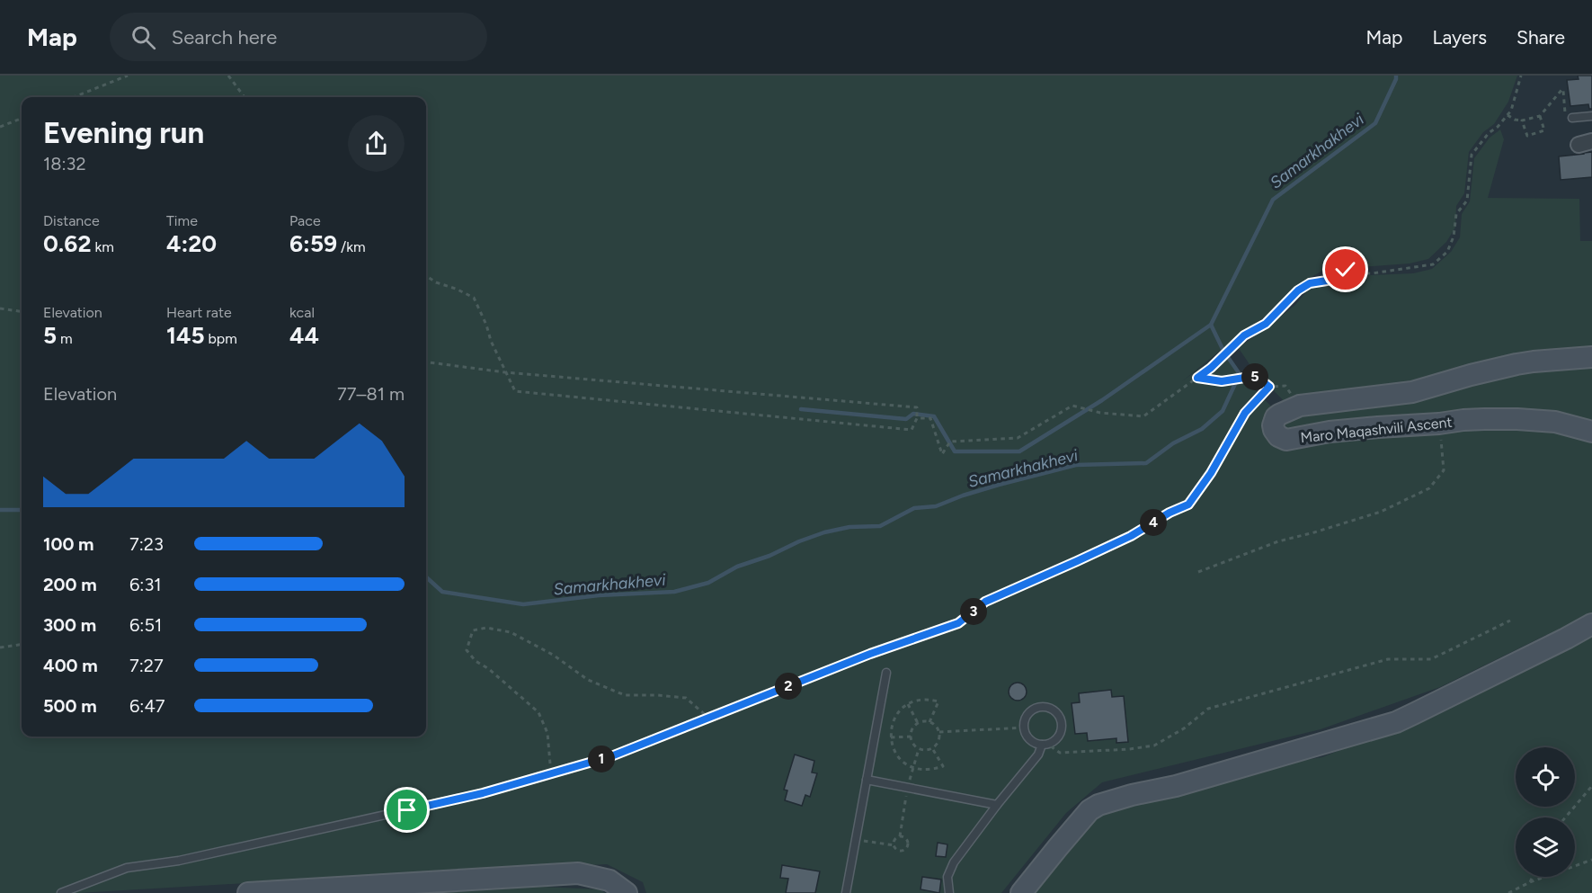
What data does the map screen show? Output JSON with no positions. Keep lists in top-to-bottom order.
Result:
{
  "streets": {
    "main road": ["Maro Maqashvili Ascent"]
  },
  "water": ["Samarkhakhevi"],
  "page": {
    "header": "Map",
    "search": "Search here",
    "nav": ["Map", "Layers", "Share"],
    "heading": ["Evening run", "18:32"],
    "stats": [
      ["Distance", "0.62 km"],
      ["Time", "4:20"],
      ["Pace", "6:59 /km"],
      ["Elevation", "5 m"],
      ["Heart rate", "145 bpm"],
      ["kcal", "44"]
    ],
    "pins": [
      "5",
      "4",
      "3",
      "2",
      "1"
    ],
    "chart": ["Elevation", "77–81 m"],
    "list": [
      {
        "name": "100 m",
        "note": "7:23"
      },
      {
        "name": "200 m",
        "note": "6:31"
      },
      {
        "name": "300 m",
        "note": "6:51"
      },
      {
        "name": "400 m",
        "note": "7:27"
      },
      {
        "name": "500 m",
        "note": "6:47"
      }
    ]
  }
}
